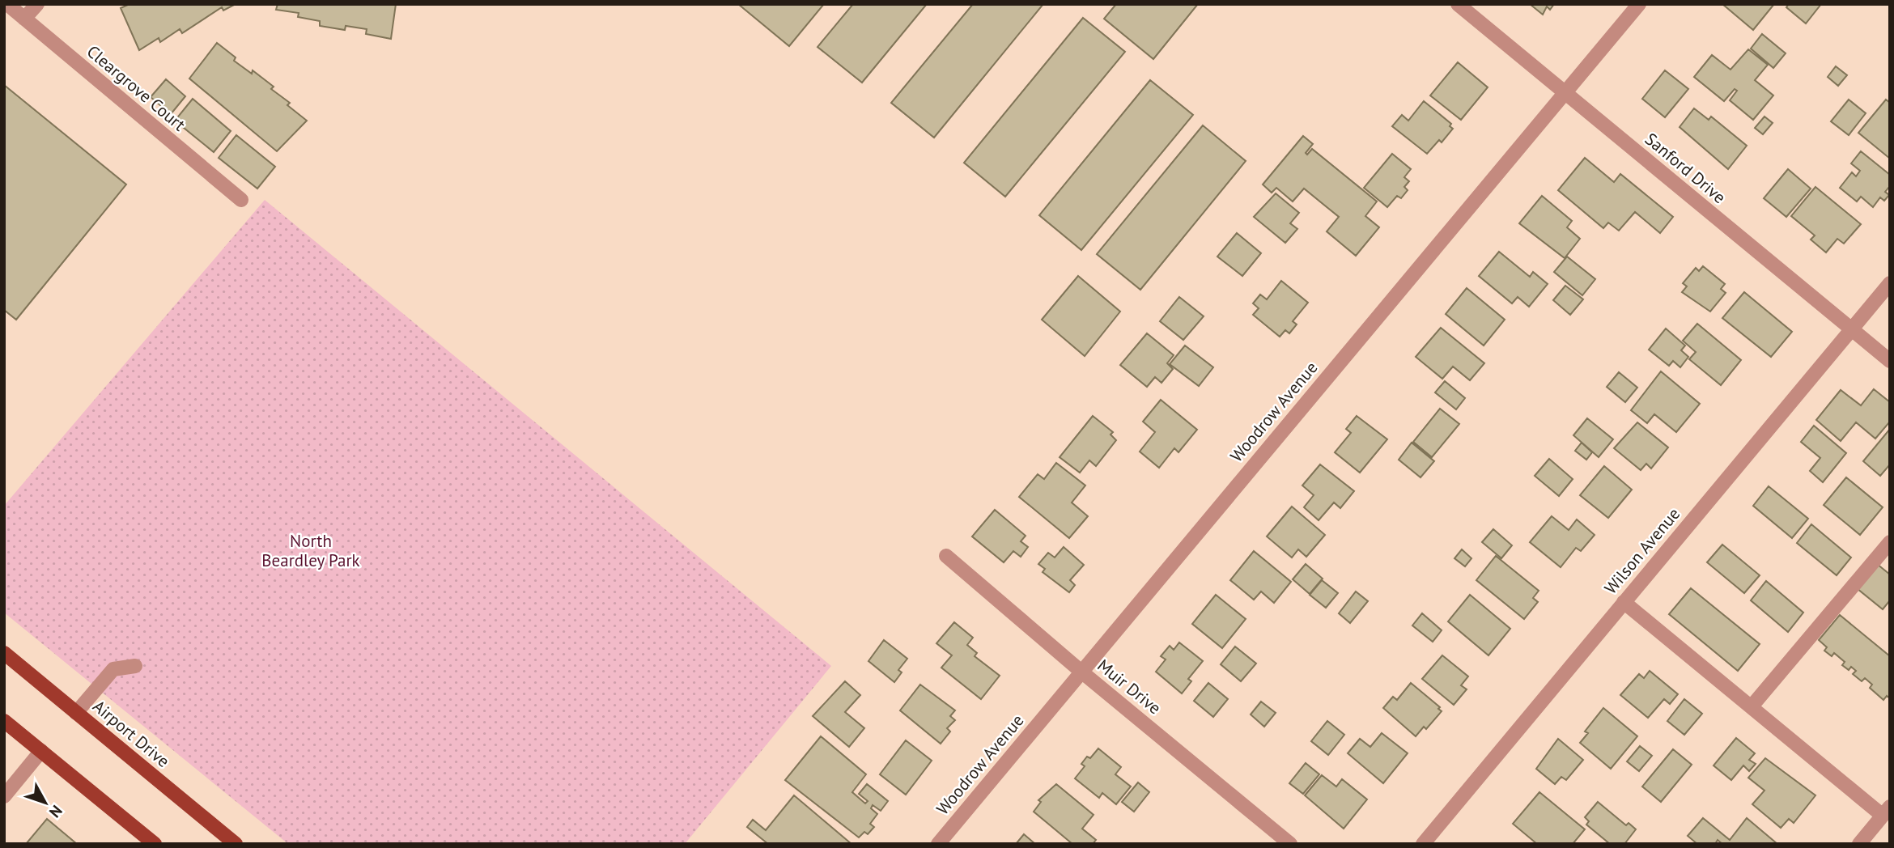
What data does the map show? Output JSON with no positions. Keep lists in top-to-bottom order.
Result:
{
  "streets": {
    "main road": ["Airport Drive"],
    "street": [
      "Cleargrove Court",
      "Sanford Drive",
      "Woodrow Avenue",
      "Wilson Avenue",
      "Muir Drive"
    ]
  },
  "crossings": [
    ["Sanford Drive", "Woodrow Avenue"],
    ["Sanford Drive", "Wilson Avenue"],
    ["Woodrow Avenue", "Muir Drive"]
  ],
  "parks": ["North Beardley Park"],
  "north": "bottom right"
}
